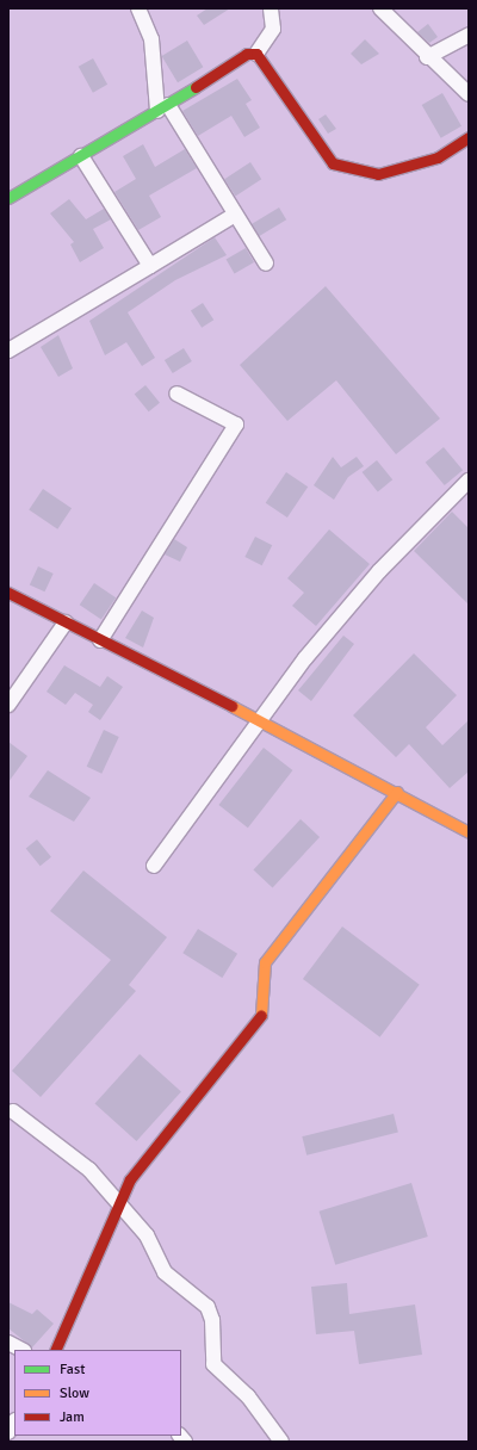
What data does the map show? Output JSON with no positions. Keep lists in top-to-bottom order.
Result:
{
  "legend": ["Fast", "Slow", "Jam"]
}
